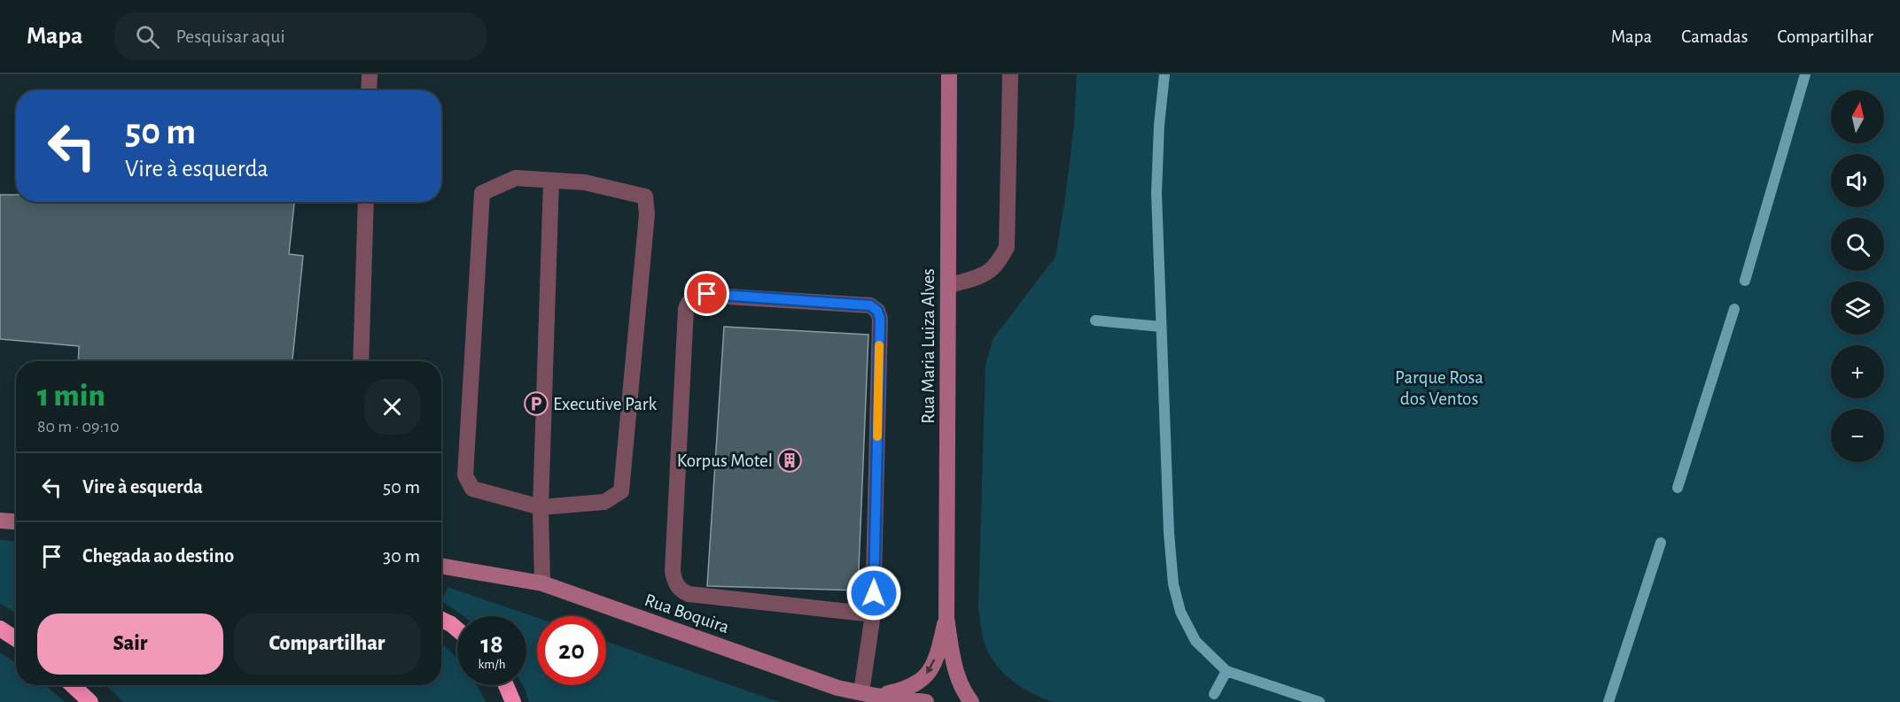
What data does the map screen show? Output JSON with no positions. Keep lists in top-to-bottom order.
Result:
{
  "streets": {
    "street": ["Rua Maria Luiza Alves", "Rua Boquira"]
  },
  "crossings": [
    ["Rua Maria Luiza Alves", "Rua Boquira"]
  ],
  "parks": ["Parque Rosa dos Ventos"],
  "places": {
    "parking": ["Executive Park"],
    "building": ["Korpus Motel"]
  },
  "north": "top",
  "page": {
    "header": "Mapa",
    "search": "Pesquisar aqui",
    "nav": ["Mapa", "Camadas", "Compartilhar"],
    "map_buttons": ["+", "−"],
    "turn": ["50 m", "Vire à esquerda"],
    "heading": ["1 min", "80 m · 09:10"],
    "list": [
      {
        "name": "Vire à esquerda",
        "value": "50 m"
      },
      {
        "name": "Chegada ao destino",
        "value": "30 m"
      }
    ],
    "buttons": ["Sair", "Compartilhar"],
    "speed": "18 km/h",
    "limit": "20"
  }
}
